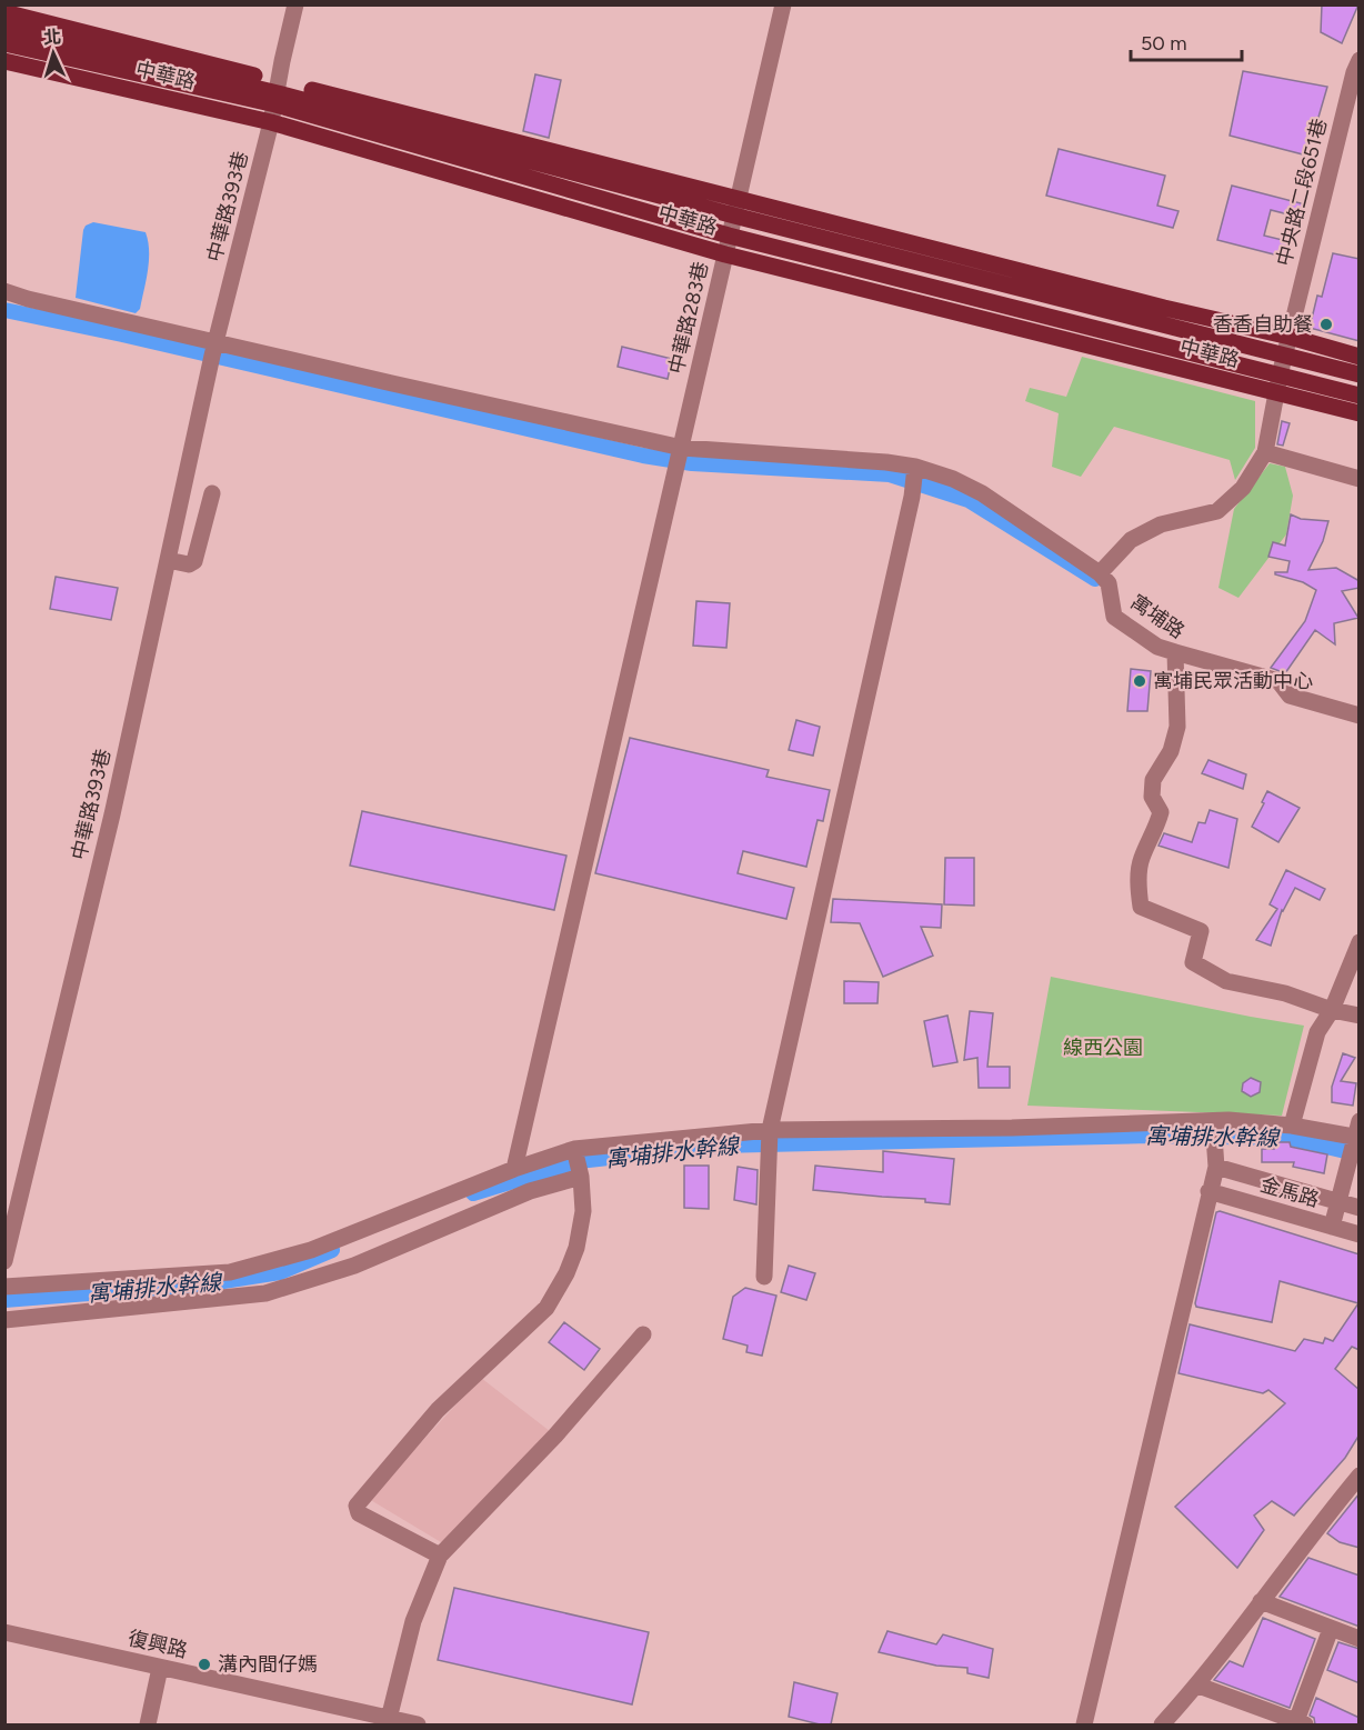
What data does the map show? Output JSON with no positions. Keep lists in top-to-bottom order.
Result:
{
  "streets": {
    "main road": ["中華路"],
    "street": [
      "中央路二段651巷",
      "中華路393巷",
      "中華路283巷",
      "寓埔路",
      "金馬路",
      "復興路"
    ]
  },
  "crossings": [
    ["中華路", "中央路二段651巷"],
    ["中華路", "中華路393巷"],
    ["中華路", "中華路283巷"]
  ],
  "water": ["寓埔排水幹線"],
  "parks": ["線西公園"],
  "places": ["香香自助餐", "寓埔民眾活動中心", "溝內間仔媽"],
  "scale_bar": "50 m",
  "north": "top"
}
